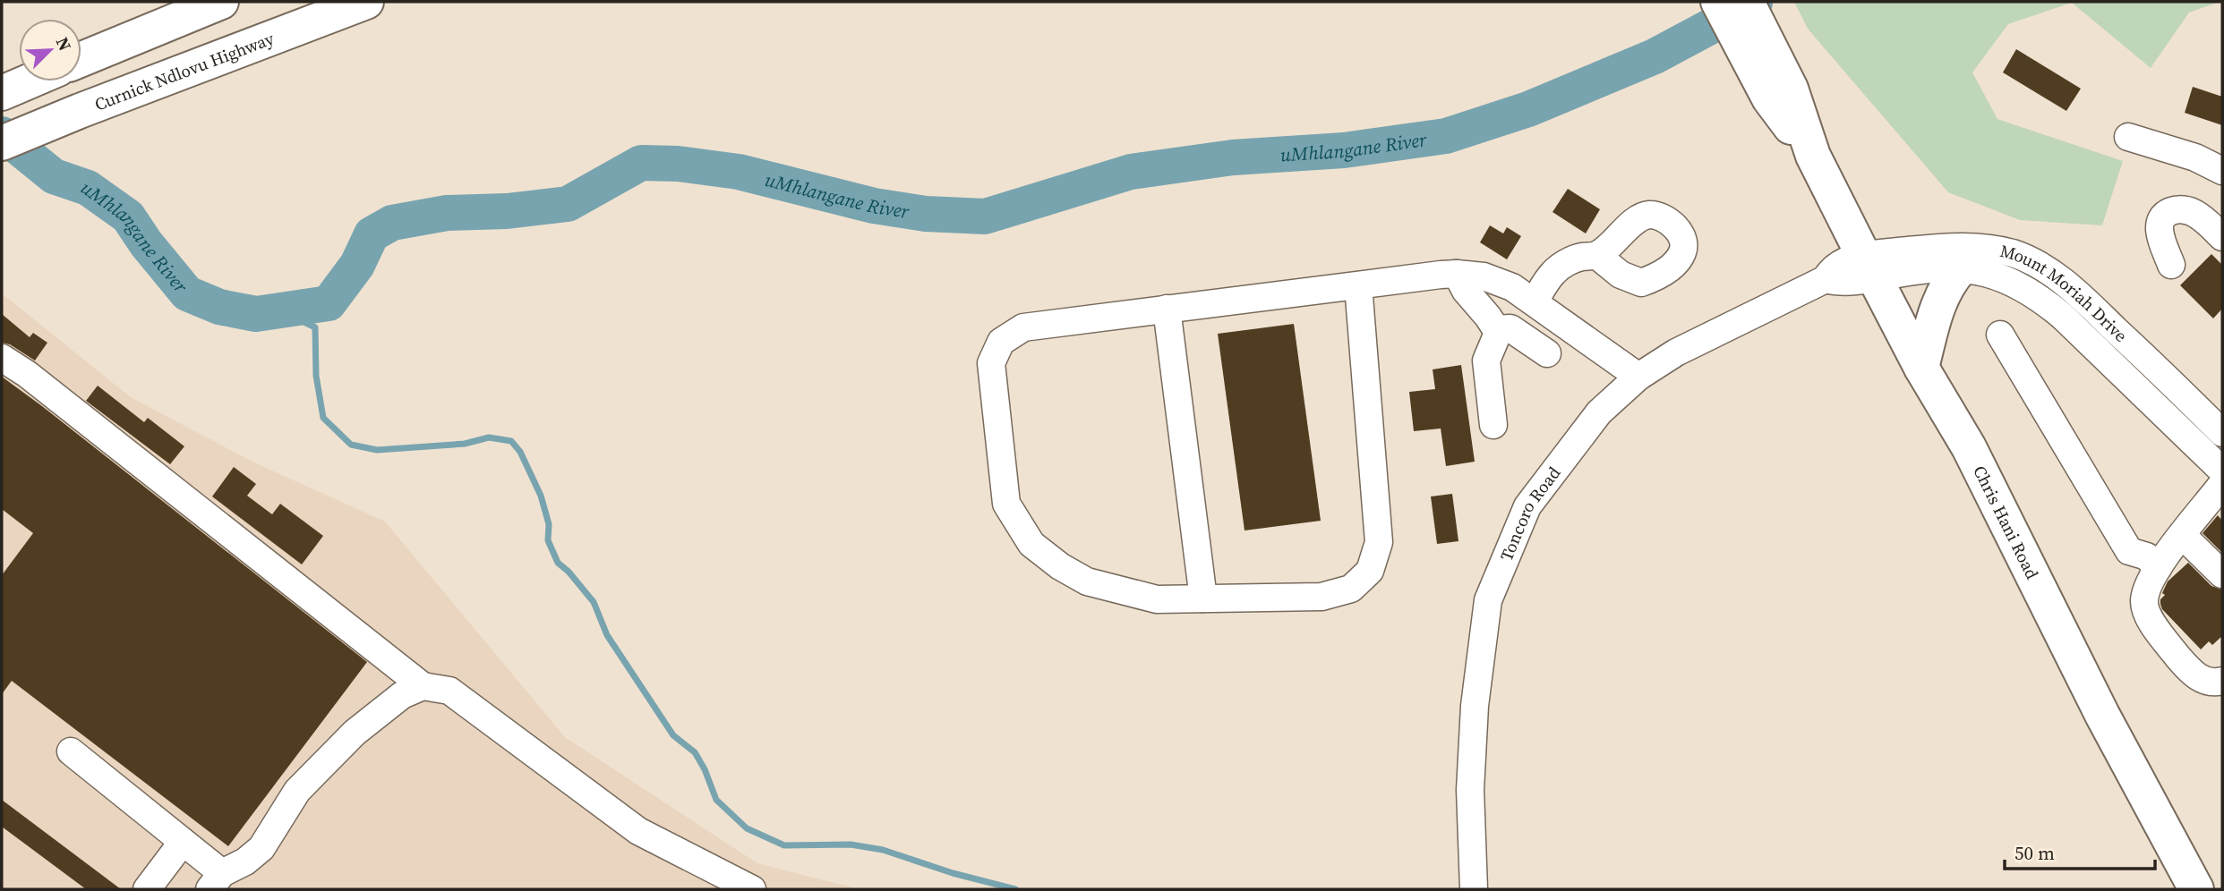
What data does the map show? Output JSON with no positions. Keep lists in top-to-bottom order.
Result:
{
  "streets": {
    "main road": ["Curnick Ndlovu Highway", "Chris Hani Road"],
    "street": ["Mount Moriah Drive", "Toncoro Road"]
  },
  "crossings": [
    ["Mount Moriah Drive", "Toncoro Road"],
    ["Mount Moriah Drive", "Chris Hani Road"],
    ["Toncoro Road", "Chris Hani Road"]
  ],
  "water": ["uMhlangane River"],
  "scale_bar": "50 m",
  "north": "top right"
}
